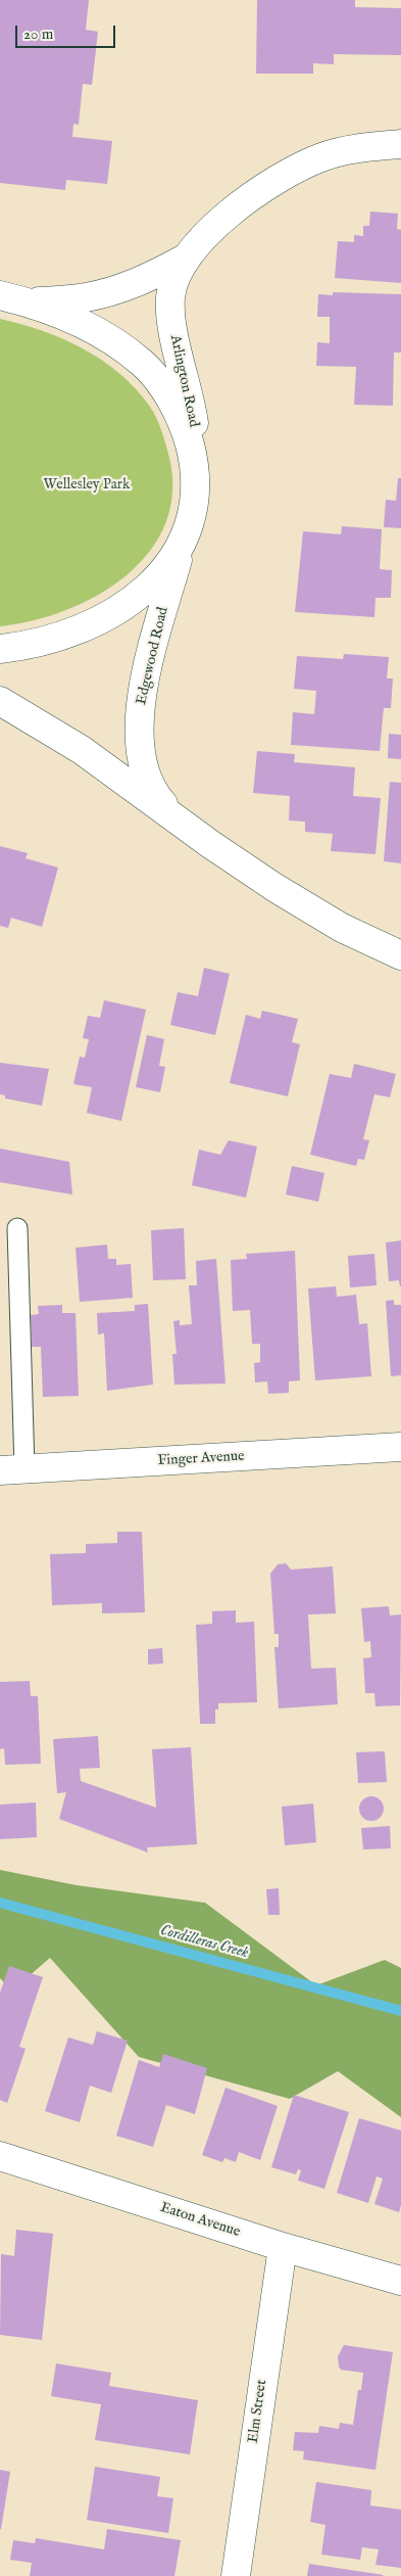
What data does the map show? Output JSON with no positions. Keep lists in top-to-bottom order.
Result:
{
  "streets": {
    "street": [
      "Arlington Road",
      "Edgewood Road",
      "Finger Avenue",
      "Eaton Avenue",
      "Elm Street"
    ]
  },
  "crossings": [
    ["Eaton Avenue", "Elm Street"]
  ],
  "water": ["Cordilleras Creek"],
  "parks": ["Wellesley Park"],
  "scale_bar": "20 m"
}
